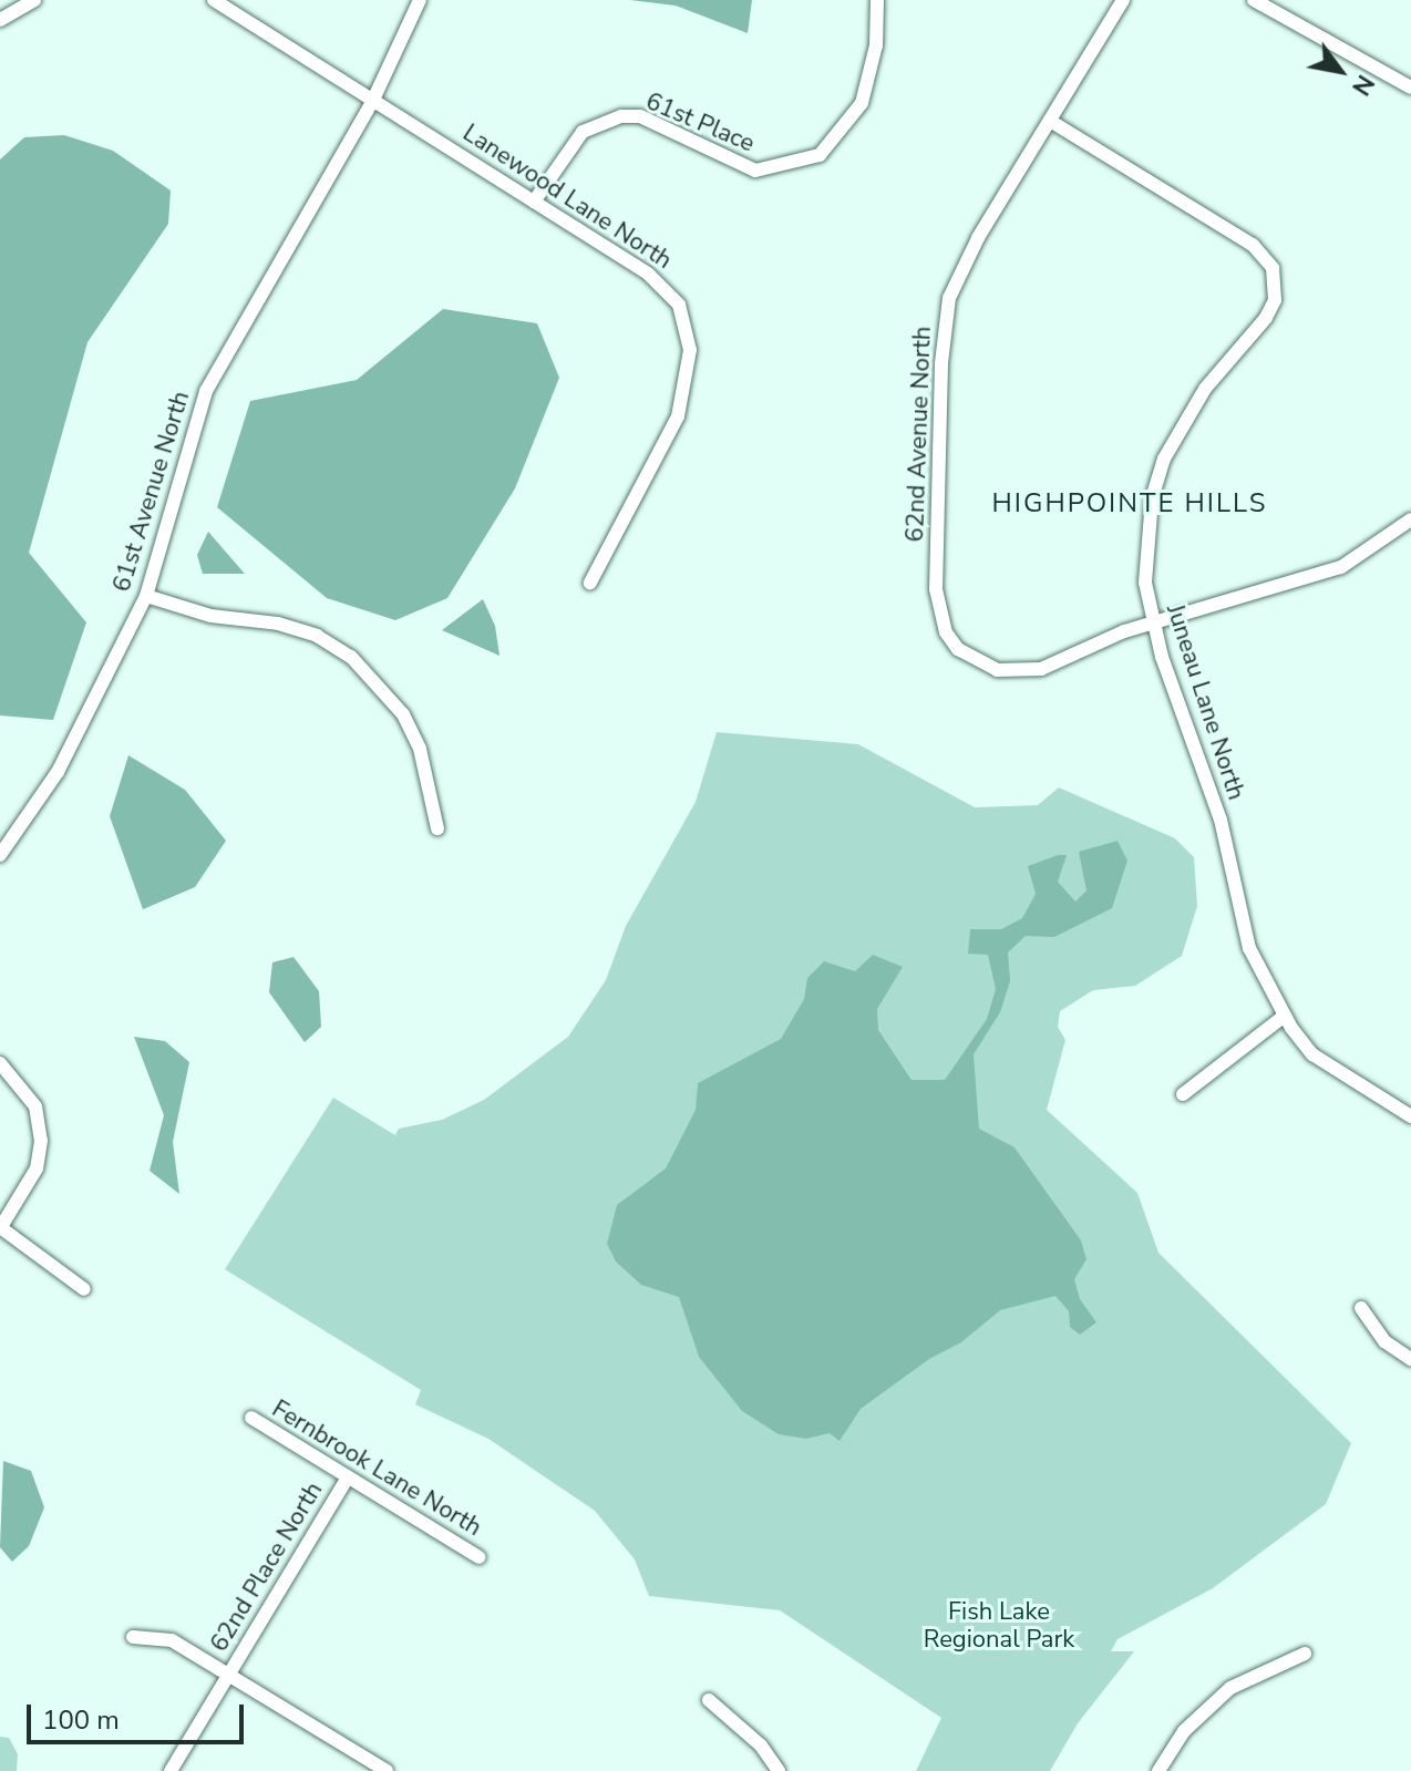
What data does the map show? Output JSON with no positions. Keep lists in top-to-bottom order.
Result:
{
  "streets": {
    "street": [
      "61st Place",
      "Lanewood Lane North",
      "62nd Avenue North",
      "61st Avenue North",
      "Juneau Lane North",
      "Fernbrook Lane North",
      "62nd Place North"
    ]
  },
  "crossings": [
    ["61st Place", "Lanewood Lane North"],
    ["Lanewood Lane North", "61st Avenue North"],
    ["62nd Avenue North", "Juneau Lane North"],
    ["Fernbrook Lane North", "62nd Place North"]
  ],
  "districts": ["HIGHPOINTE HILLS"],
  "parks": ["Fish Lake Regional Park"],
  "scale_bar": "100 m",
  "north": "bottom right"
}
